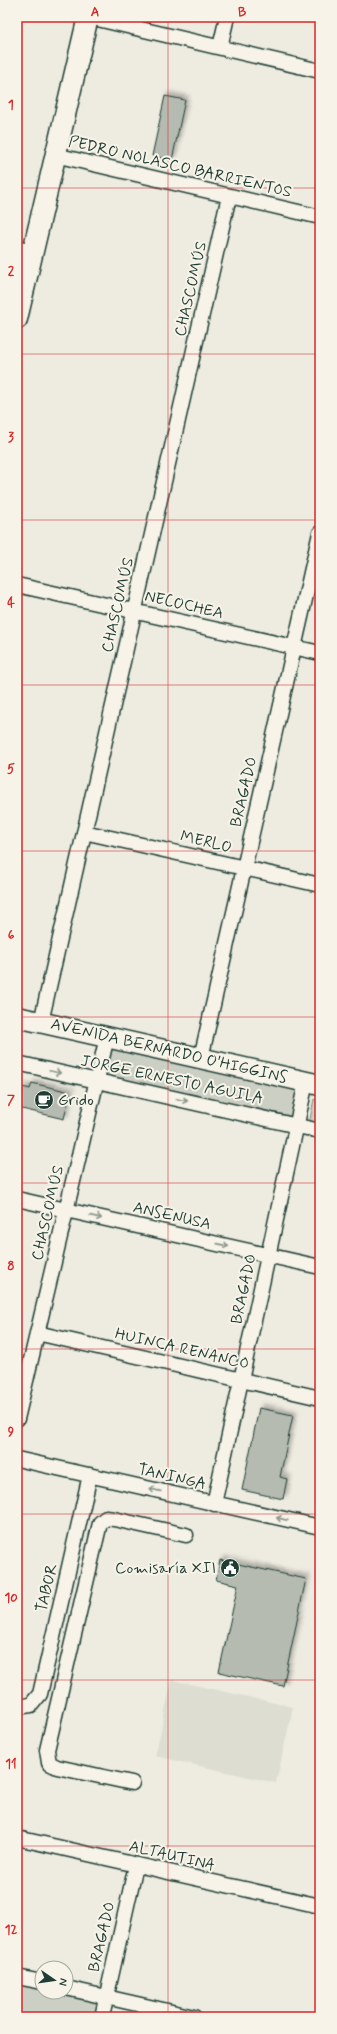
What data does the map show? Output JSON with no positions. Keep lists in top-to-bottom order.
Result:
{
  "streets": {
    "main road": ["AVENIDA BERNARDO O'HIGGINS"],
    "street": [
      "PEDRO NOLASCO BARRIENTOS",
      "CHASCOMÚS",
      "NECOCHEA",
      "BRAGADO",
      "MERLO",
      "JORGE ERNESTO AGUILA",
      "ANSENUSA",
      "HUINCA RENANCO",
      "TANINGA",
      "TABOR",
      "ALTAUTINA"
    ]
  },
  "crossings": [
    ["PEDRO NOLASCO BARRIENTOS", "CHASCOMÚS"],
    ["CHASCOMÚS", "NECOCHEA"],
    ["CHASCOMÚS", "MERLO"],
    ["CHASCOMÚS", "AVENIDA BERNARDO O'HIGGINS"],
    ["CHASCOMÚS", "JORGE ERNESTO AGUILA"],
    ["CHASCOMÚS", "ANSENUSA"],
    ["CHASCOMÚS", "HUINCA RENANCO"],
    ["NECOCHEA", "BRAGADO"],
    ["BRAGADO", "MERLO"],
    ["BRAGADO", "AVENIDA BERNARDO O'HIGGINS"],
    ["BRAGADO", "JORGE ERNESTO AGUILA"],
    ["BRAGADO", "ANSENUSA"],
    ["BRAGADO", "HUINCA RENANCO"],
    ["BRAGADO", "TANINGA"],
    ["BRAGADO", "ALTAUTINA"],
    ["TANINGA", "TABOR"]
  ],
  "one_way": ["JORGE ERNESTO AGUILA", "ANSENUSA", "TANINGA"],
  "places": {
    "cafe": ["Grido"],
    "public building": ["Comisaría XII"]
  },
  "north": "right",
  "grid": {
    "columns": ["A", "B"],
    "rows": [
      "1",
      "2",
      "3",
      "4",
      "5",
      "6",
      "7",
      "8",
      "9",
      "10",
      "11",
      "12"
    ]
  }
}
